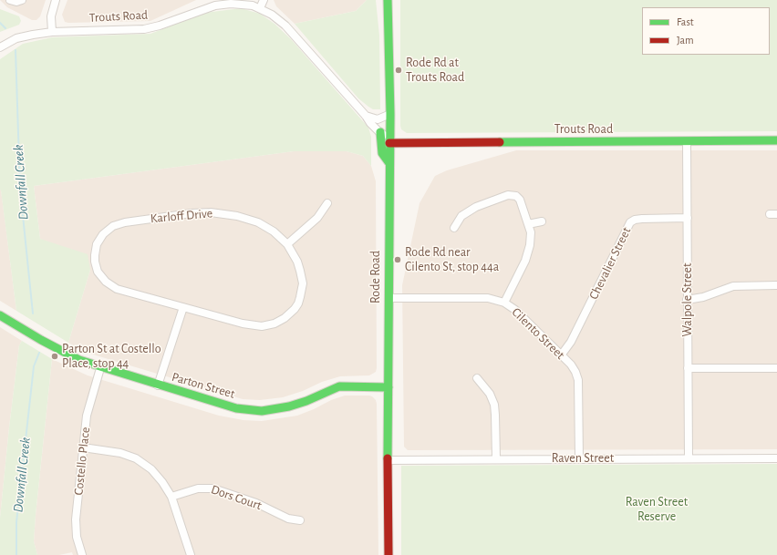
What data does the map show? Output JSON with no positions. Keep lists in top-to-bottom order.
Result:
{
  "streets": {
    "street": [
      "Trouts Road",
      "Karloff Drive",
      "Chevalier Street",
      "Rode Road",
      "Walpole Street",
      "Cilento Street",
      "Parton Street",
      "Raven Street",
      "Costello Place",
      "Dors Court"
    ]
  },
  "crossings": [
    ["Trouts Road", "Rode Road"],
    ["Trouts Road", "Walpole Street"],
    ["Chevalier Street", "Walpole Street"],
    ["Chevalier Street", "Cilento Street"],
    ["Rode Road", "Cilento Street"],
    ["Rode Road", "Parton Street"],
    ["Rode Road", "Raven Street"],
    ["Walpole Street", "Raven Street"],
    ["Cilento Street", "Raven Street"],
    ["Parton Street", "Costello Place"]
  ],
  "water": ["Downfall Creek"],
  "parks": ["Raven Street Reserve"],
  "places": ["Rode Rd at Trouts Road", "Rode Rd near Cilento St, stop 44a", "Parton St at Costello Place, stop 44"],
  "legend": ["Fast", "Jam"]
}
